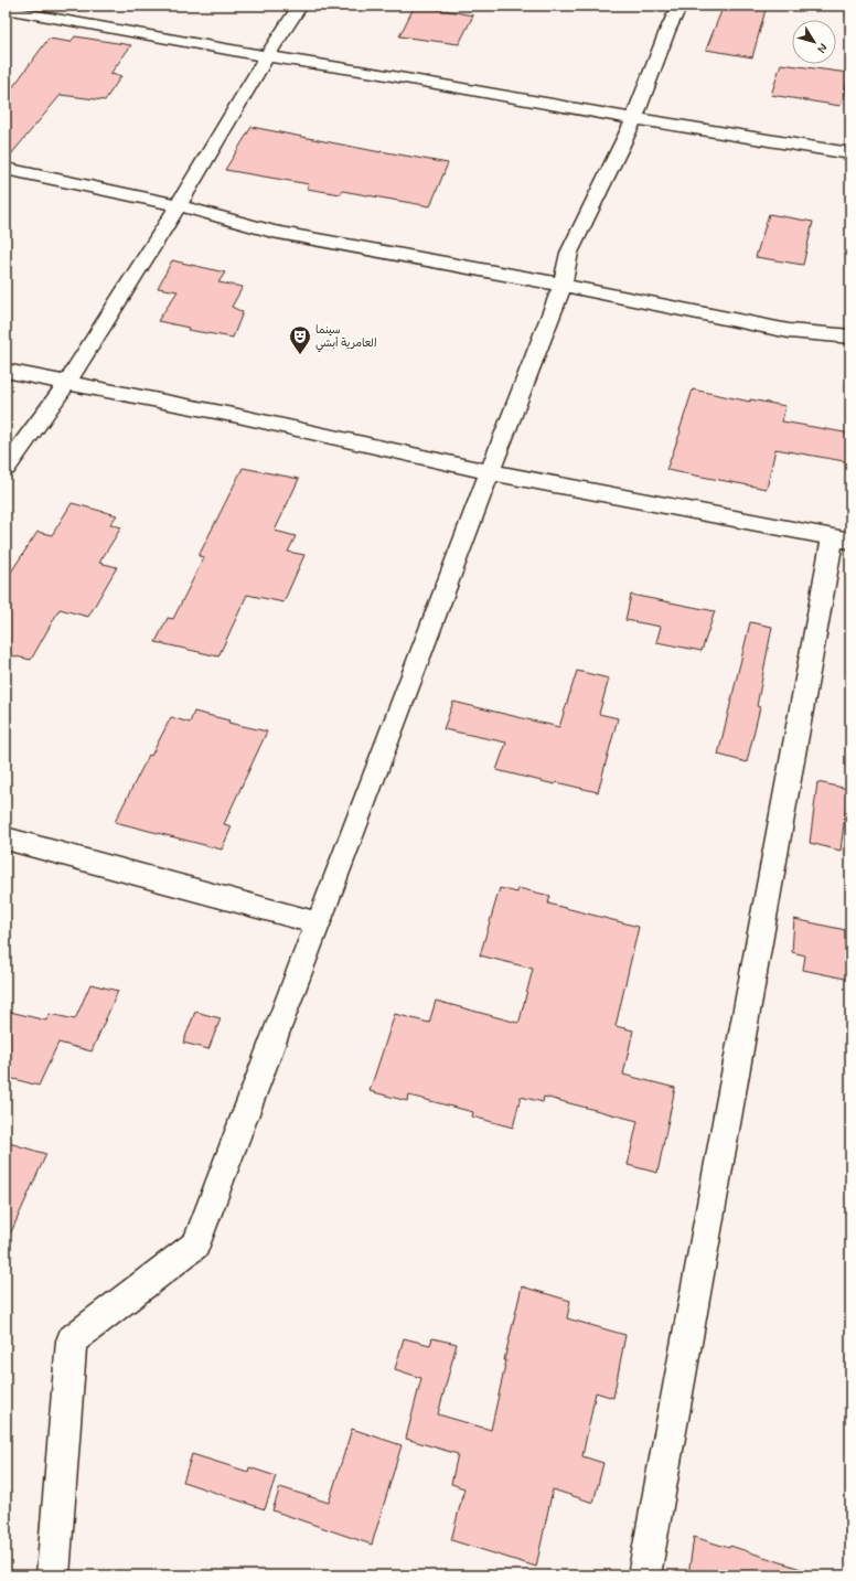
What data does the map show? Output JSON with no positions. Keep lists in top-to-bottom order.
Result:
{
  "places": {
    "theatre": ["سينما العامرية أبشي"]
  },
  "north": "bottom right"
}
